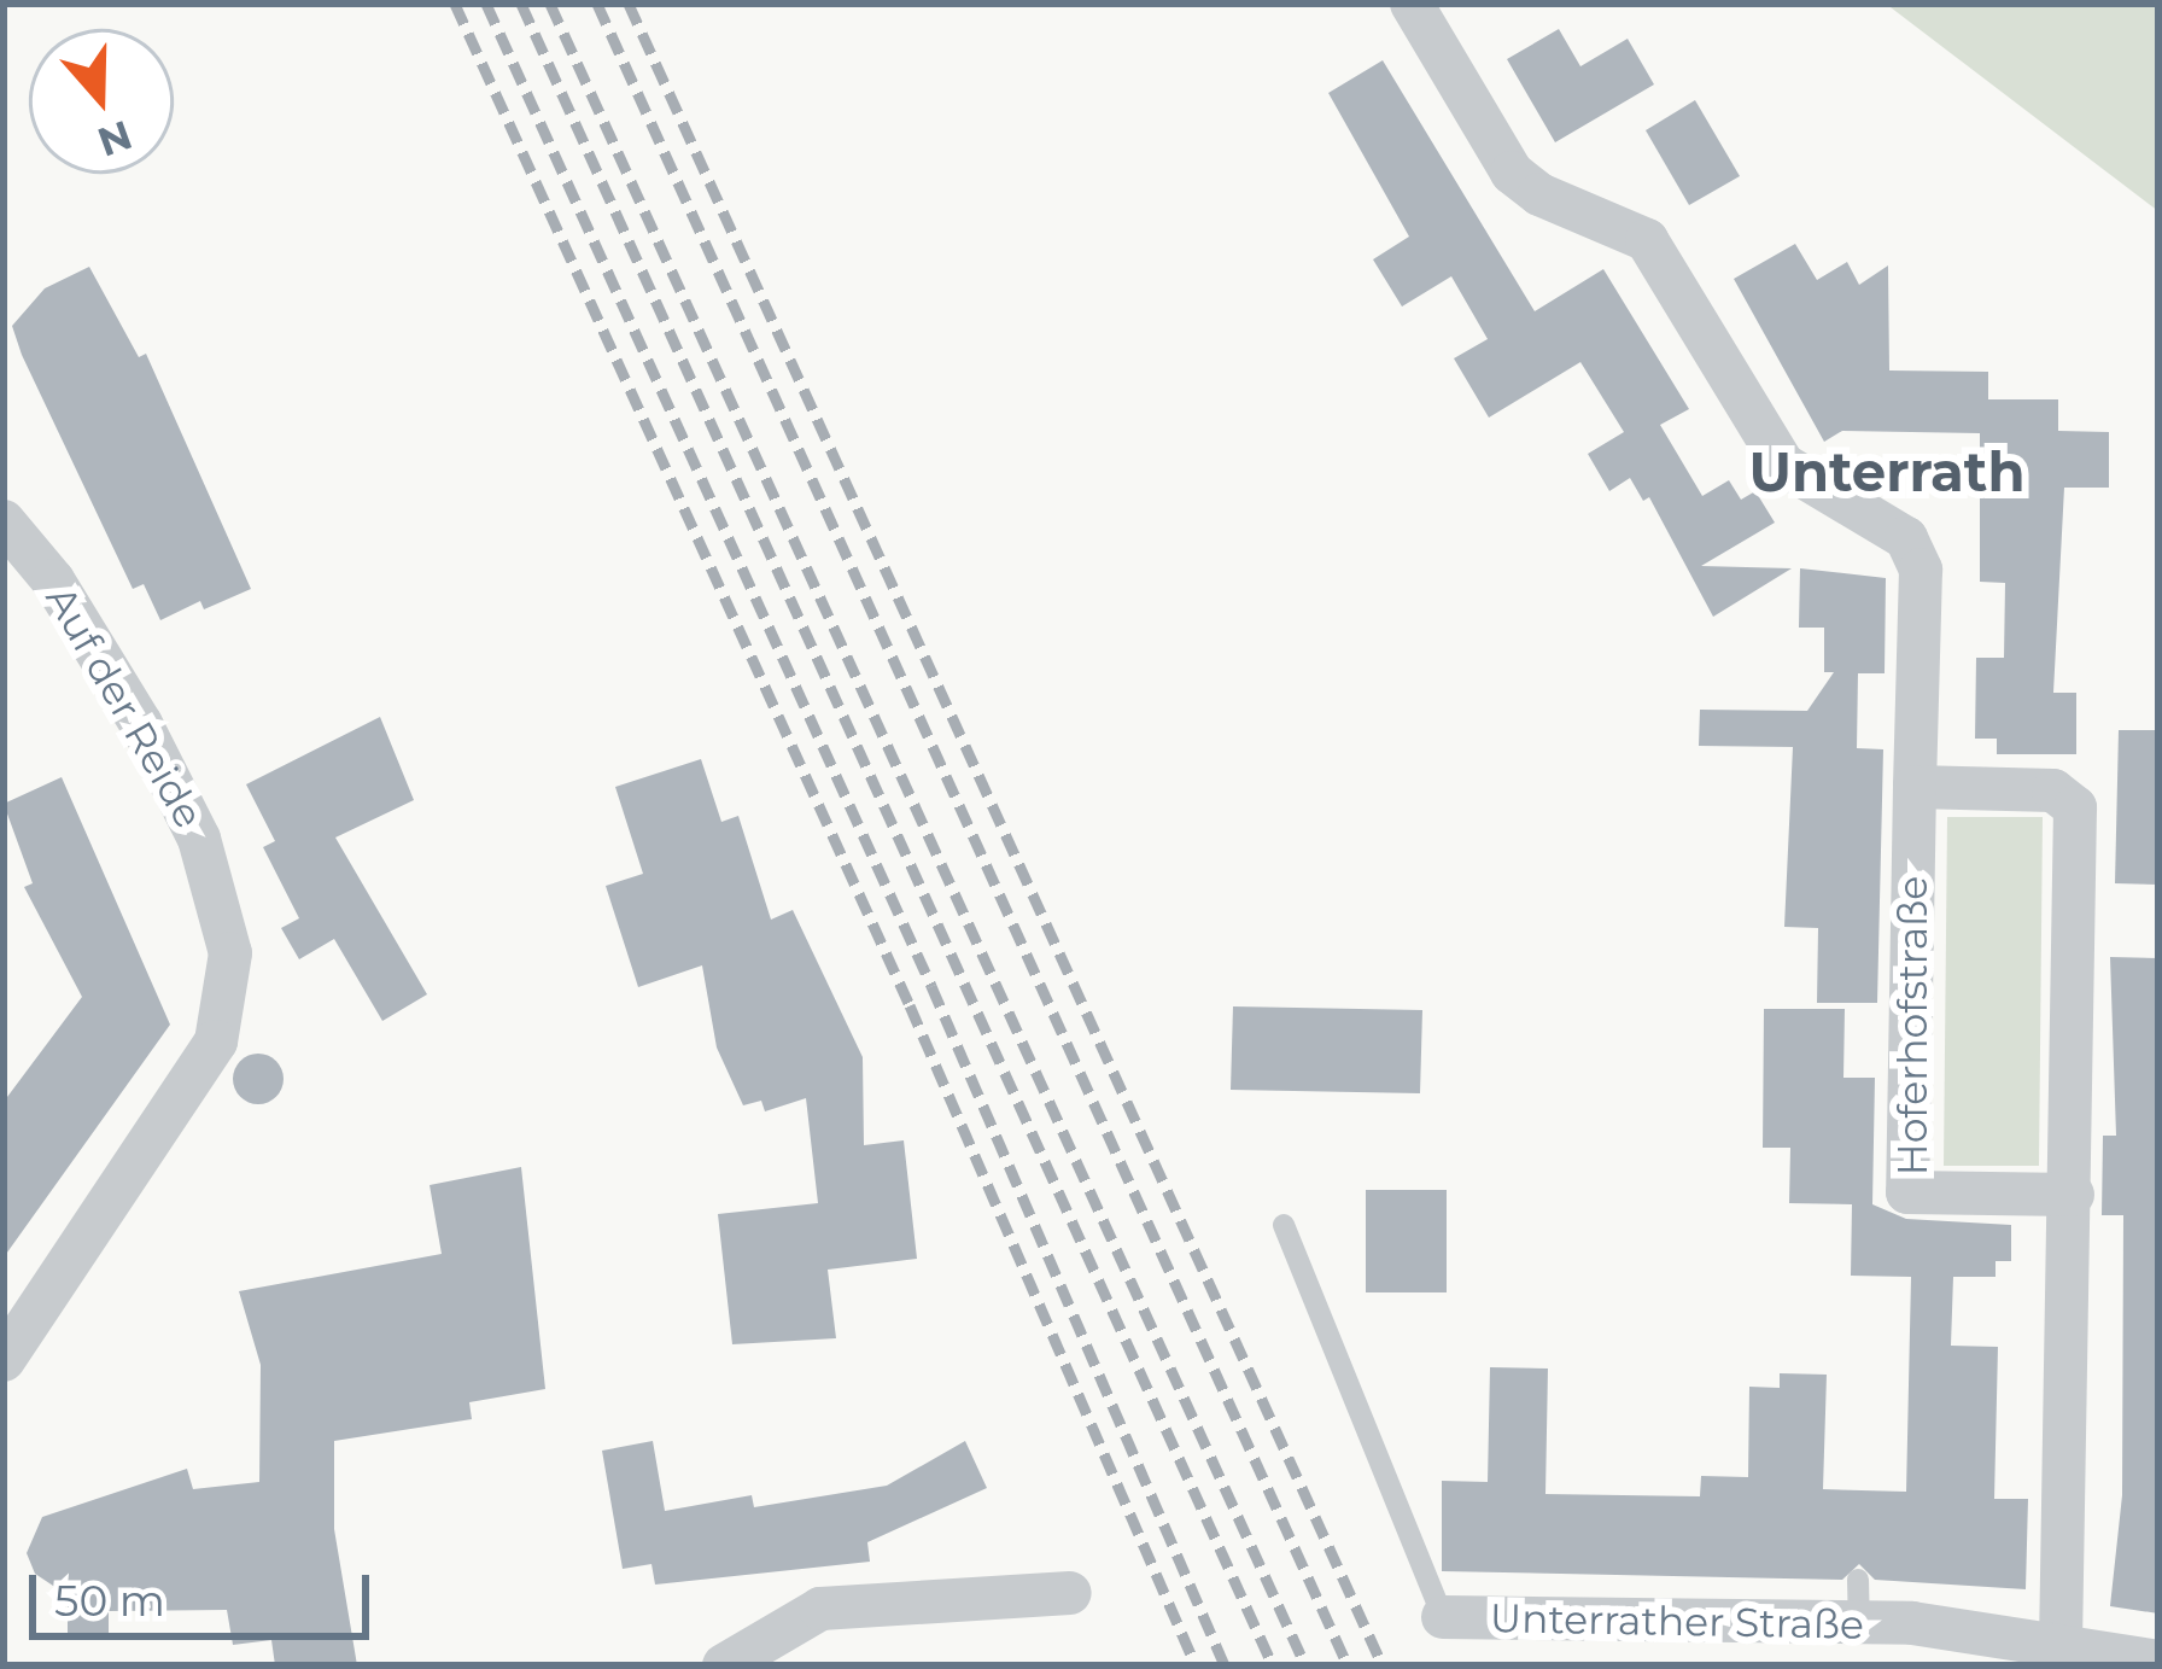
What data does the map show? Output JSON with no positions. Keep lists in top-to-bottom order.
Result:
{
  "streets": {
    "street": ["Auf der Reide", "Hoferhofstraße", "Unterrather Straße"]
  },
  "districts": ["Unterrath"],
  "scale_bar": "50 m",
  "north": "bottom"
}
